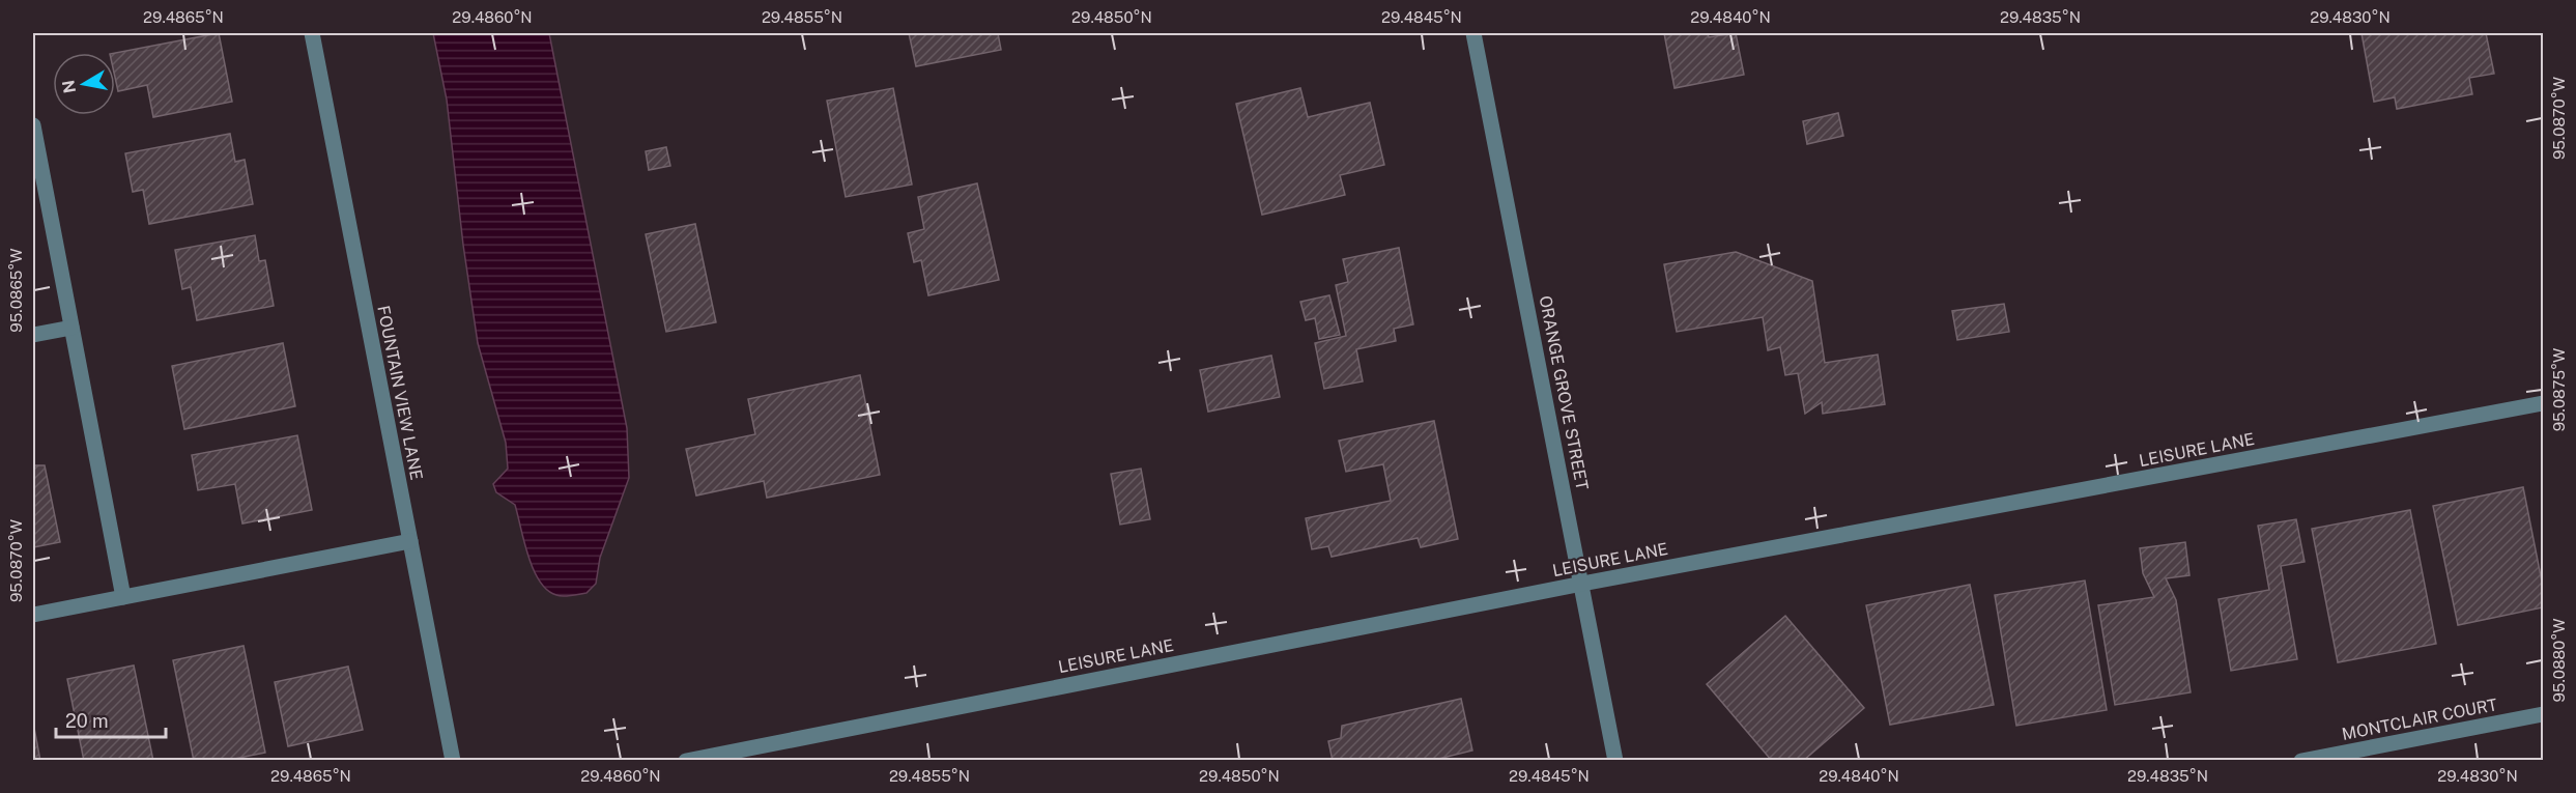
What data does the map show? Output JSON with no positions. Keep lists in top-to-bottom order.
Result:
{
  "streets": {
    "street": [
      "FOUNTAIN VIEW LANE",
      "ORANGE GROVE STREET",
      "LEISURE LANE",
      "MONTCLAIR COURT"
    ]
  },
  "crossings": [
    ["ORANGE GROVE STREET", "LEISURE LANE"]
  ],
  "scale_bar": "20 m",
  "north": "left",
  "coordinates": [
    "29.4865°N",
    "29.4860°N",
    "29.4855°N",
    "29.4850°N",
    "29.4845°N",
    "29.4840°N",
    "29.4835°N",
    "29.4830°N",
    "95.0870°W",
    "95.0865°W",
    "95.0875°W",
    "95.0880°W"
  ]
}
